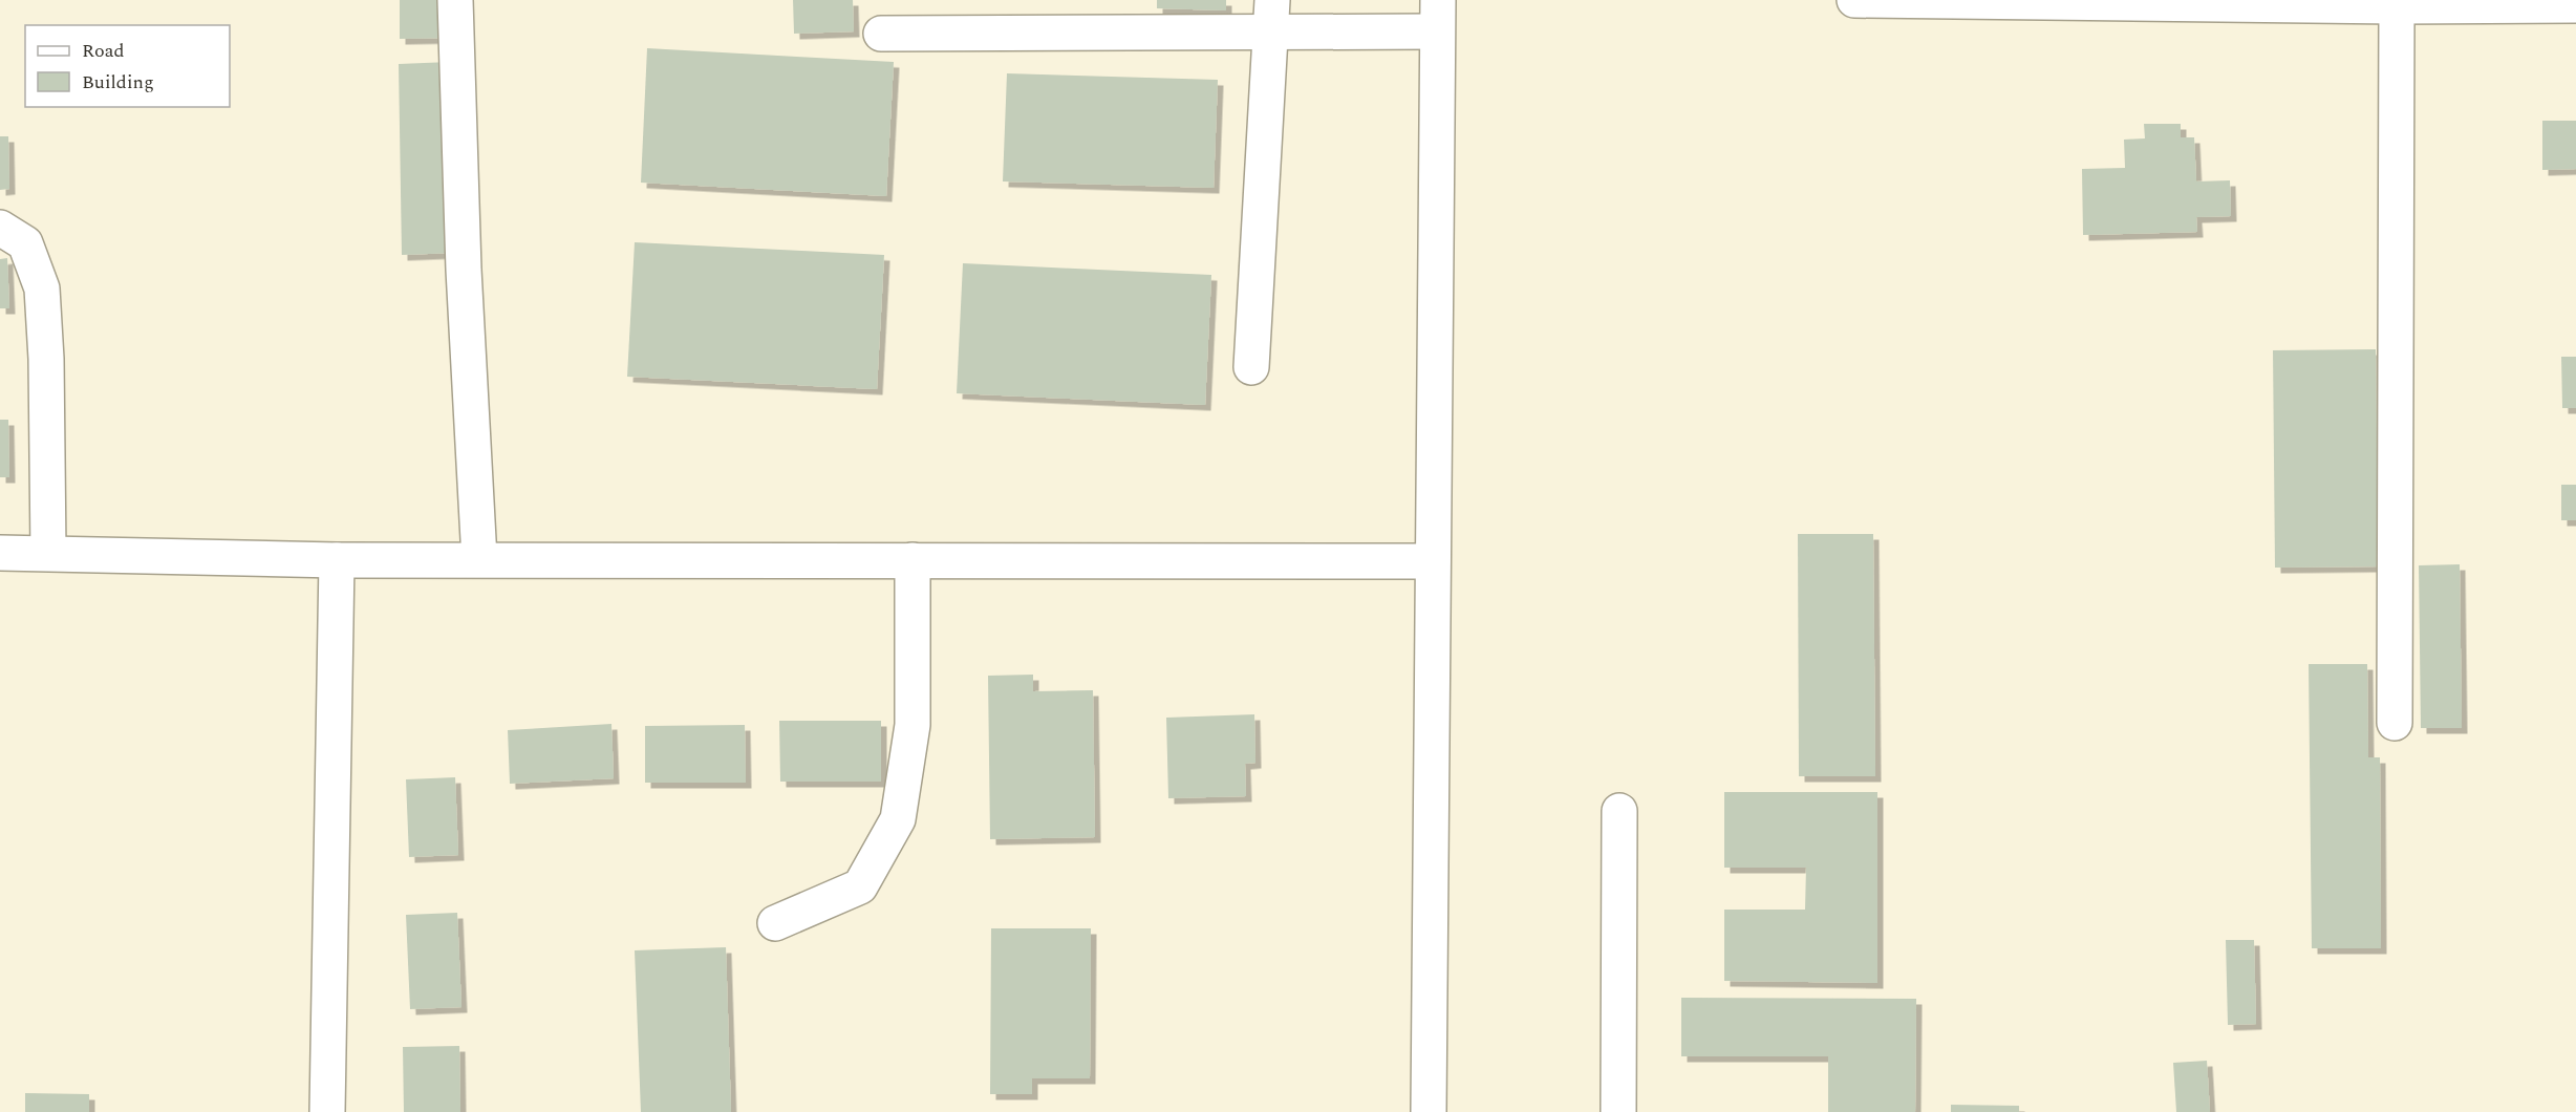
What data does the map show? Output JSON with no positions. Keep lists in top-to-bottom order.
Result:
{
  "legend": ["Road", "Building"]
}
